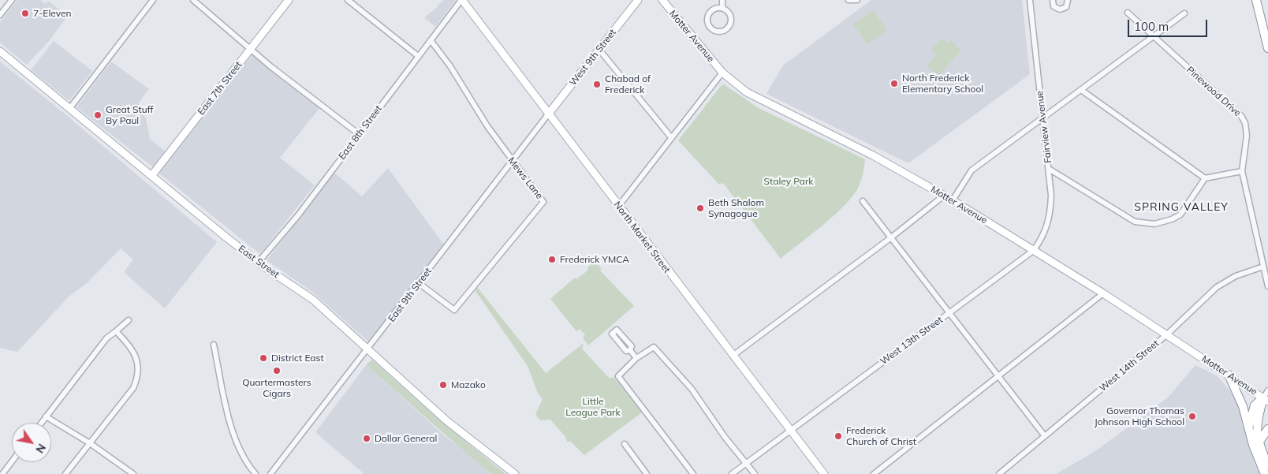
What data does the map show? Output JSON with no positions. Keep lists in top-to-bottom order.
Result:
{
  "streets": {
    "main road": [
      "Motter Avenue",
      "West 9th Street",
      "East 7th Street",
      "North Market Street",
      "East Street"
    ],
    "street": [
      "Pinewood Drive",
      "Fairview Avenue",
      "East 8th Street",
      "Mews Lane",
      "East 9th Street",
      "West 13th Street",
      "West 14th Street"
    ]
  },
  "crossings": [
    ["Motter Avenue", "Fairview Avenue"],
    ["Motter Avenue", "West 13th Street"],
    ["Motter Avenue", "West 14th Street"],
    ["West 9th Street", "North Market Street"],
    ["West 9th Street", "East 9th Street"],
    ["East 7th Street", "East Street"],
    ["Pinewood Drive", "West 14th Street"],
    ["Fairview Avenue", "West 13th Street"],
    ["East 8th Street", "Mews Lane"],
    ["East 8th Street", "North Market Street"],
    ["East 8th Street", "East Street"],
    ["Mews Lane", "East 9th Street"],
    ["North Market Street", "East 9th Street"],
    ["North Market Street", "West 13th Street"],
    ["East Street", "East 9th Street"]
  ],
  "districts": ["SPRING VALLEY"],
  "parks": ["Staley Park", "Little League Park"],
  "places": [
    "7-Eleven",
    "North Frederick Elementary School",
    "Chabad of Frederick",
    "Great Stuff By Paul",
    "Beth Shalom Synagogue",
    "Frederick YMCA",
    "District East",
    "Quartermasters Cigars",
    "Mazako",
    "Governor Thomas Johnson High School",
    "Frederick Church of Christ",
    "Dollar General"
  ],
  "scale_bar": "100 m",
  "north": "bottom right"
}
